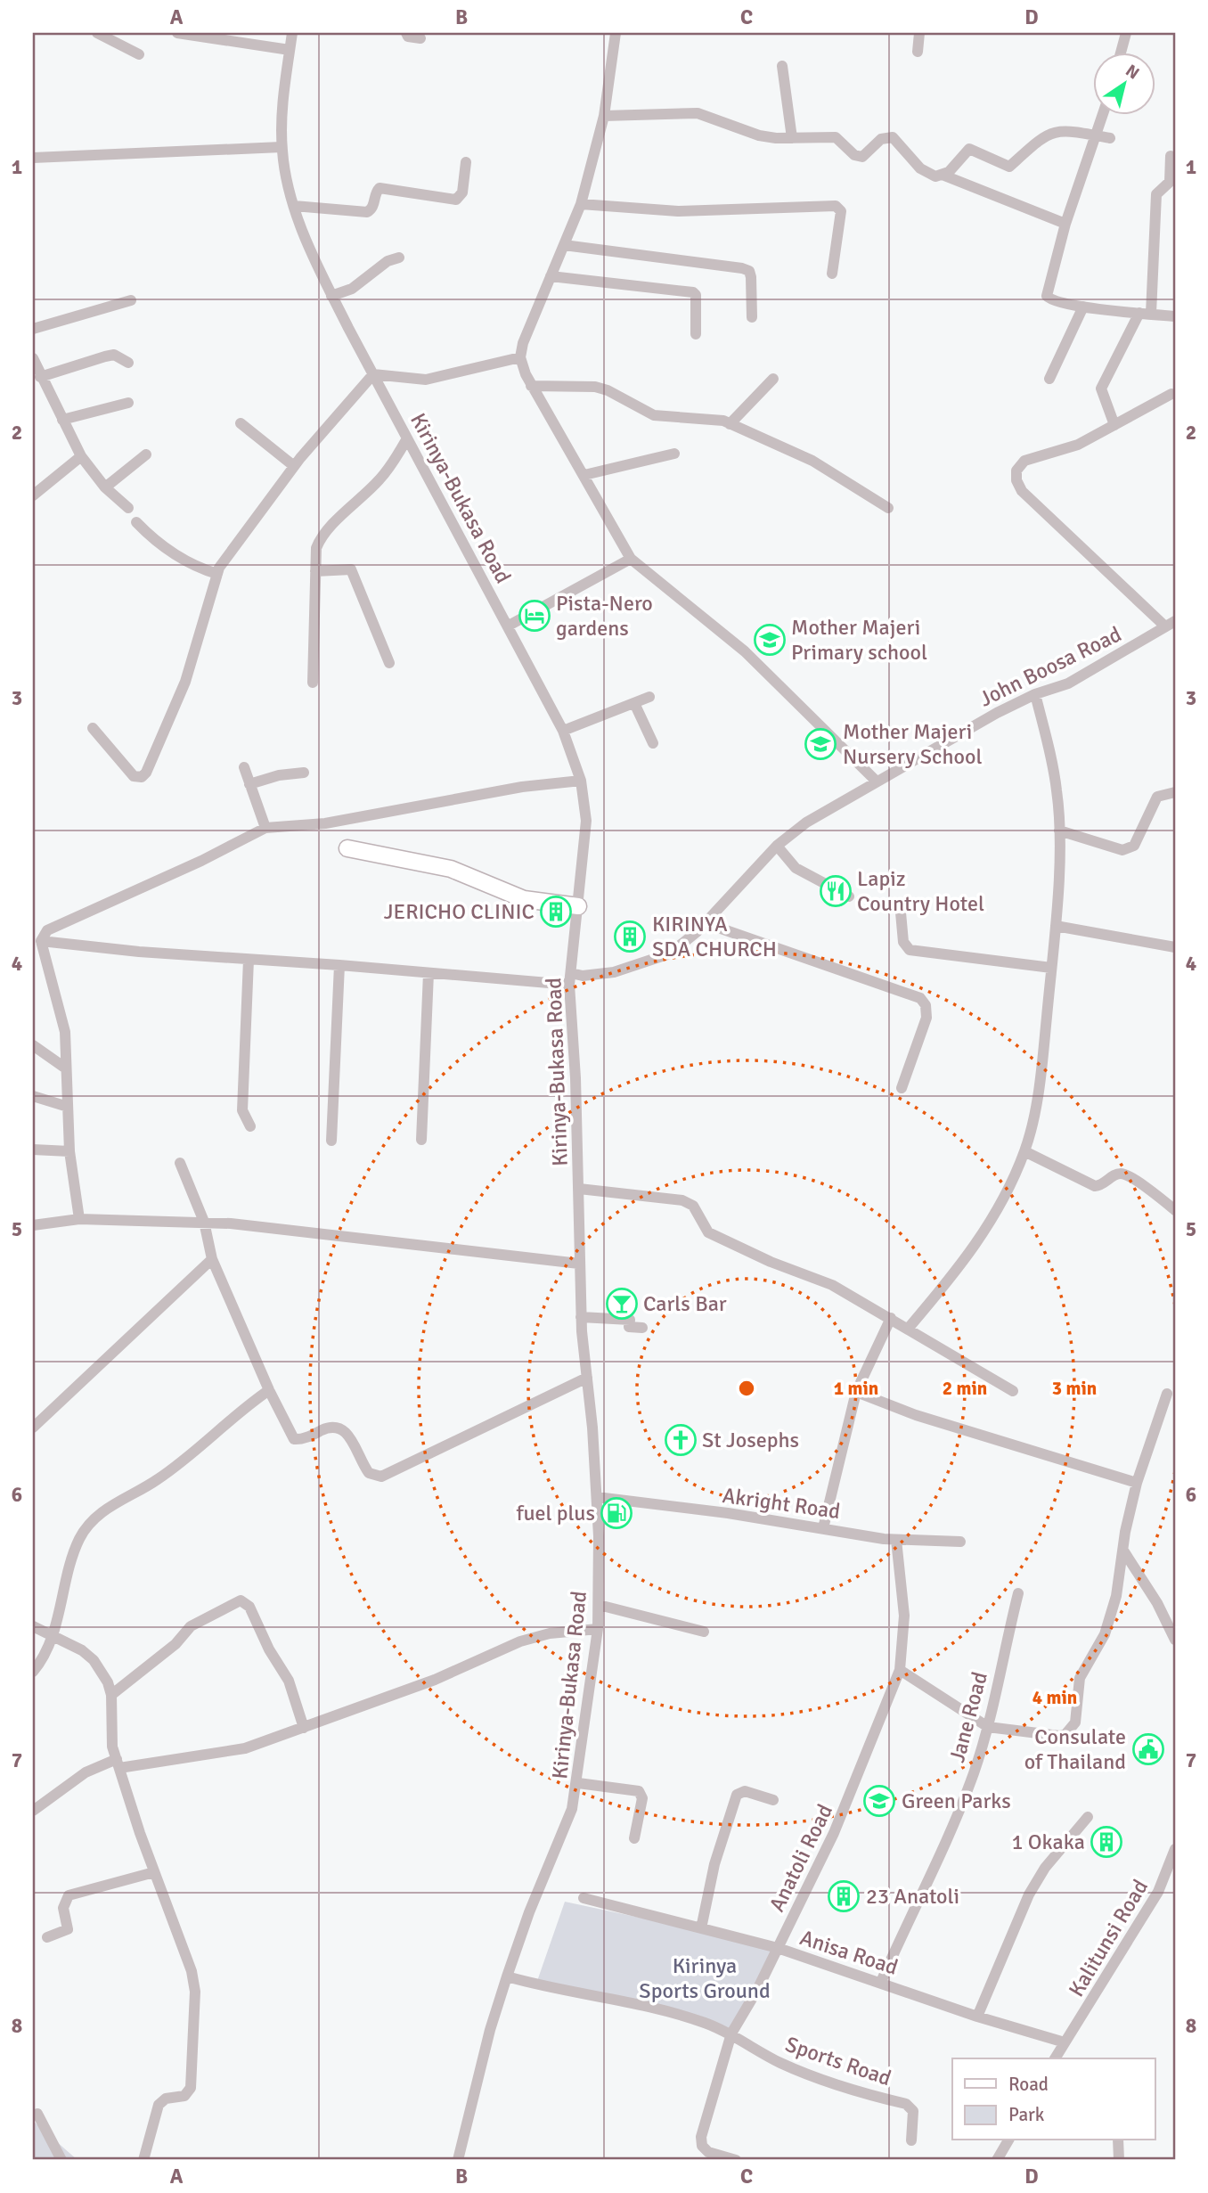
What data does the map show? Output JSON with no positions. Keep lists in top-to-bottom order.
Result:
{
  "streets": {
    "street": [
      "Kirinya-Bukasa Road",
      "John Boosa Road",
      "Akright Road",
      "Jane Road",
      "Anatoli Road",
      "Kalitunsi Road",
      "Anisa Road",
      "Sports Road"
    ]
  },
  "crossings": [
    ["Kirinya-Bukasa Road", "John Boosa Road"],
    ["Kirinya-Bukasa Road", "Akright Road"],
    ["Kirinya-Bukasa Road", "Sports Road"],
    ["Akright Road", "Anatoli Road"],
    ["Jane Road", "Anisa Road"],
    ["Anatoli Road", "Anisa Road"],
    ["Anatoli Road", "Sports Road"],
    ["Kalitunsi Road", "Anisa Road"]
  ],
  "parks": ["Kirinya Sports Ground"],
  "places": {
    "hotel": ["Pista-Nero gardens"],
    "school or university": ["Mother Majeri Primary school", "Mother Majeri Nursery School", "Green Parks"],
    "restaurant": ["Lapiz Country Hotel"],
    "building": [
      "JERICHO CLINIC",
      "KIRINYA SDA CHURCH",
      "1 Okaka",
      "23 Anatoli"
    ],
    "bar": ["Carls Bar"],
    "church": ["St Josephs"],
    "fuel station": ["fuel plus"],
    "public building": ["Consulate of Thailand"]
  },
  "legend": ["Road", "Park"],
  "north": "top right",
  "grid": {
    "columns": [
      "A",
      "B",
      "C",
      "D"
    ],
    "rows": [
      "1",
      "2",
      "3",
      "4",
      "5",
      "6",
      "7",
      "8"
    ]
  },
  "rings": [
    "1 min",
    "2 min",
    "3 min",
    "4 min"
  ]
}
